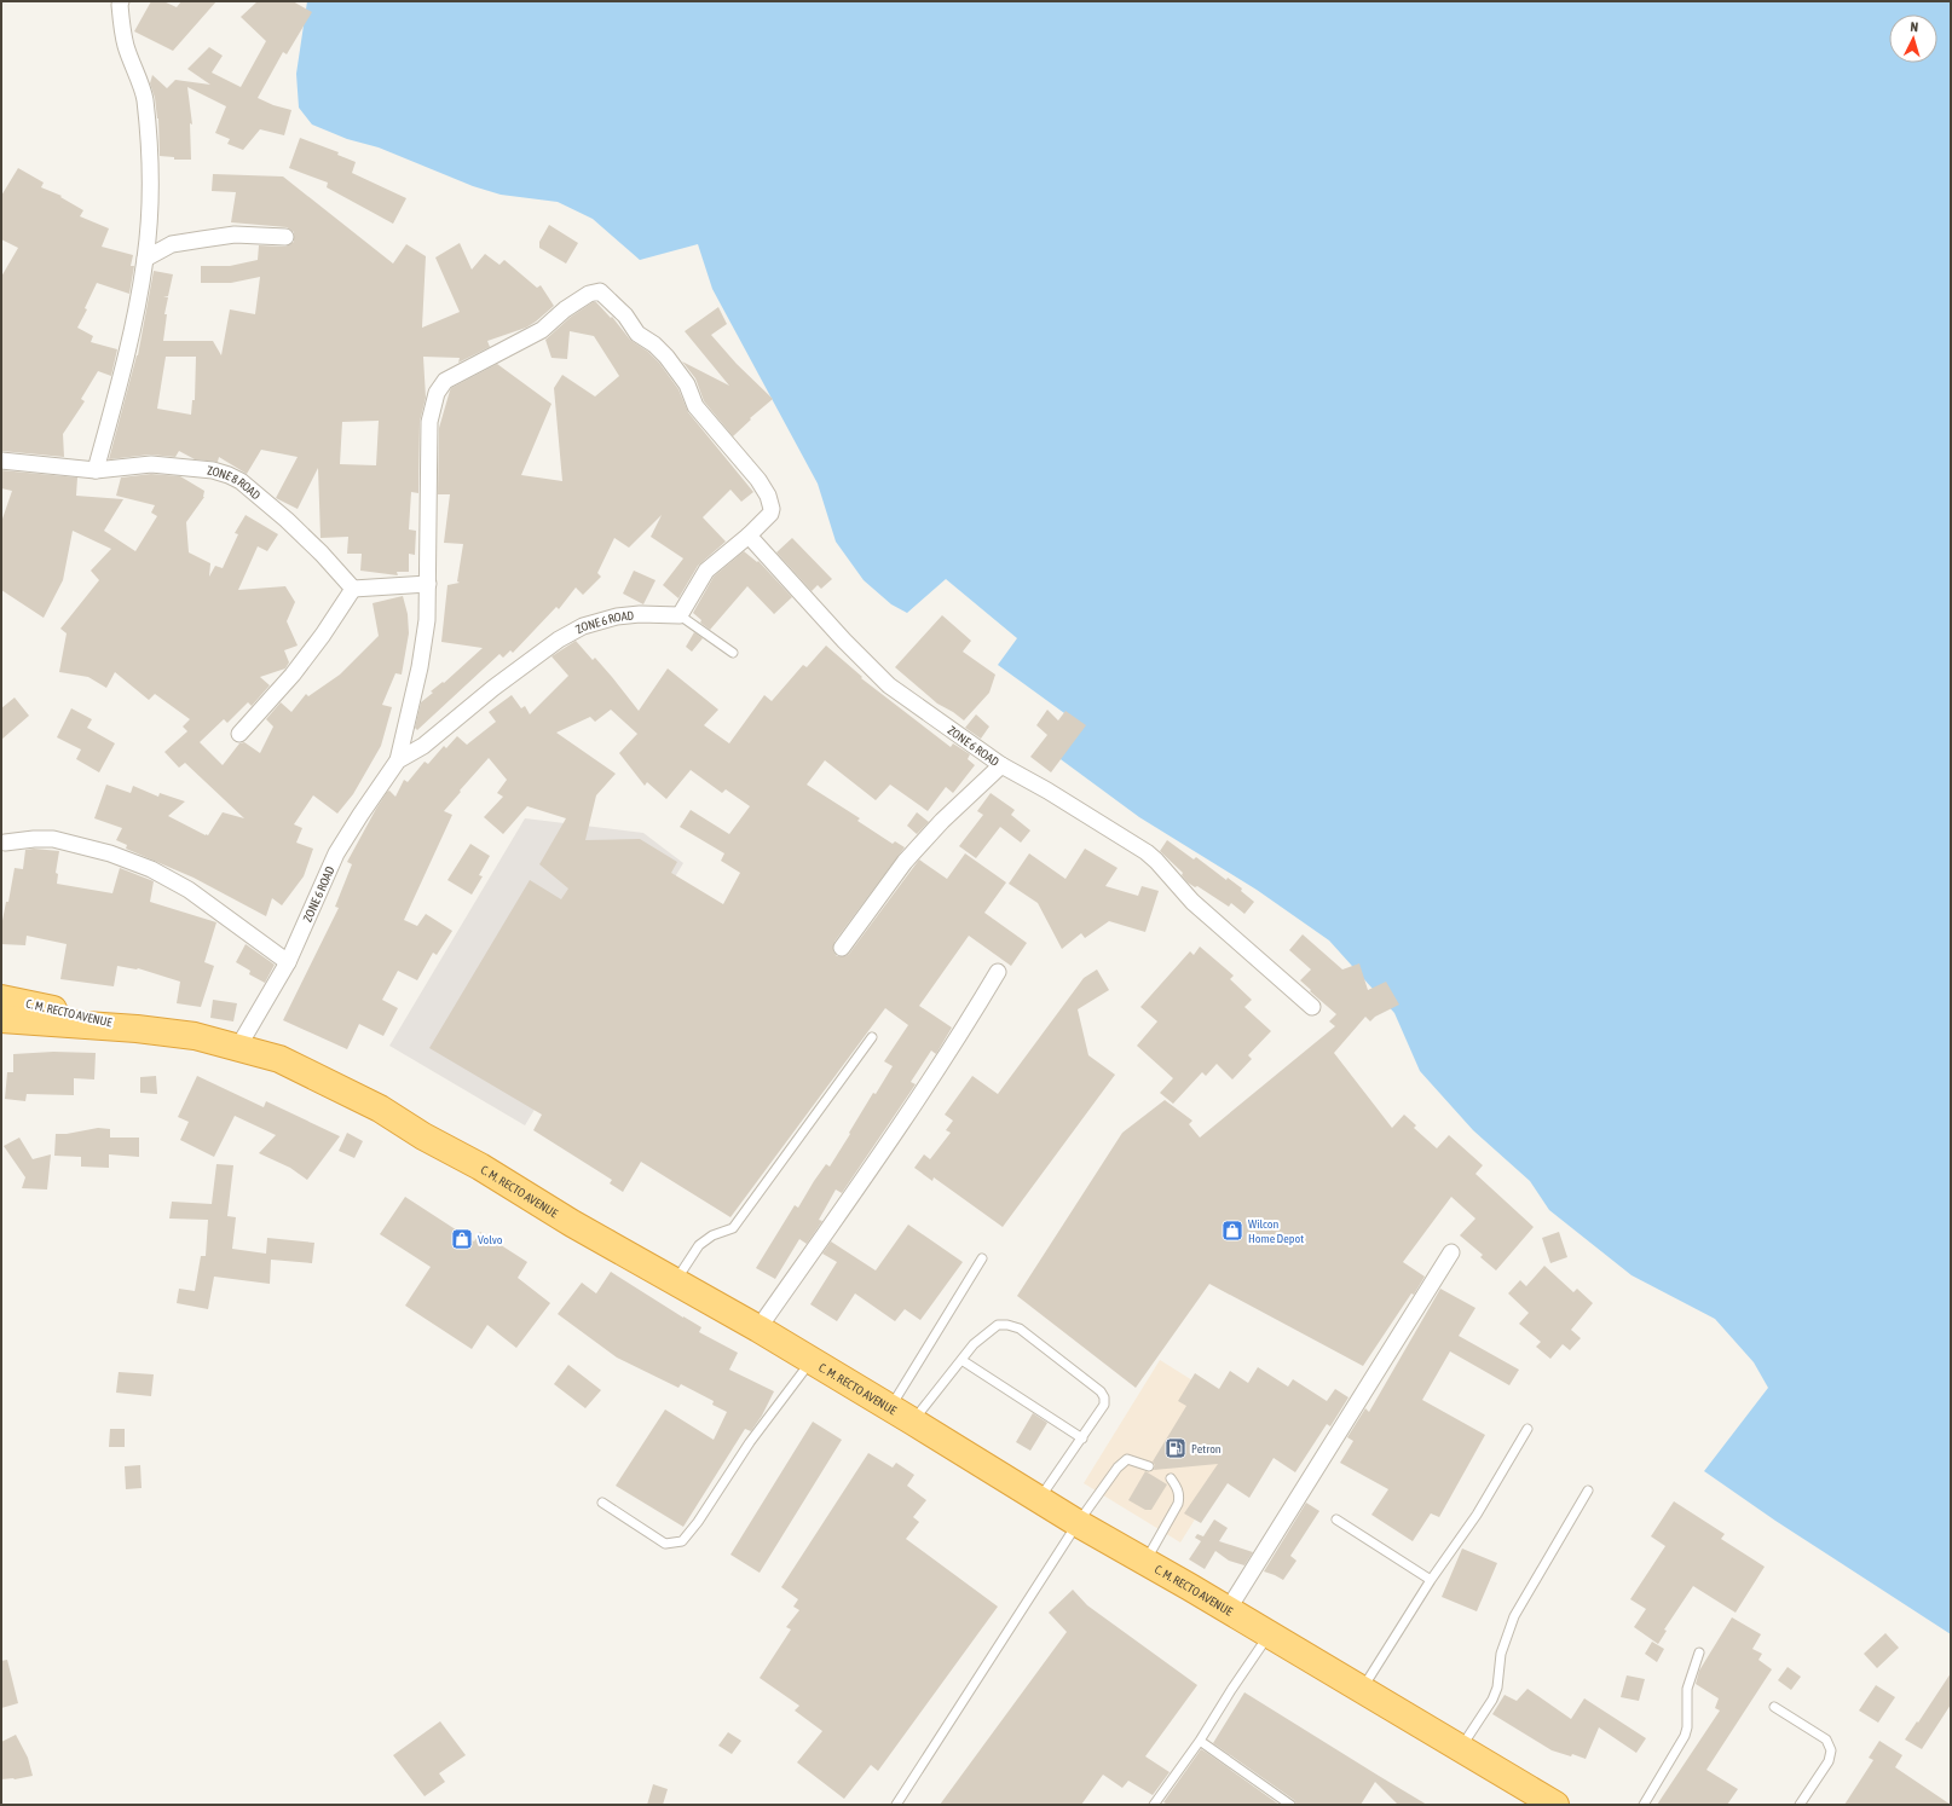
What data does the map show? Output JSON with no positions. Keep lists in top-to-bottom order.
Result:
{
  "streets": {
    "highway": ["C. M. RECTO AVENUE"],
    "street": ["ZONE 8 ROAD", "ZONE 6 ROAD"]
  },
  "crossings": [
    ["ZONE 6 ROAD", "C. M. RECTO AVENUE"]
  ],
  "places": {
    "shop": ["Wilcon Home Depot", "Volvo"],
    "fuel station": ["Petron"]
  },
  "north": "top"
}
